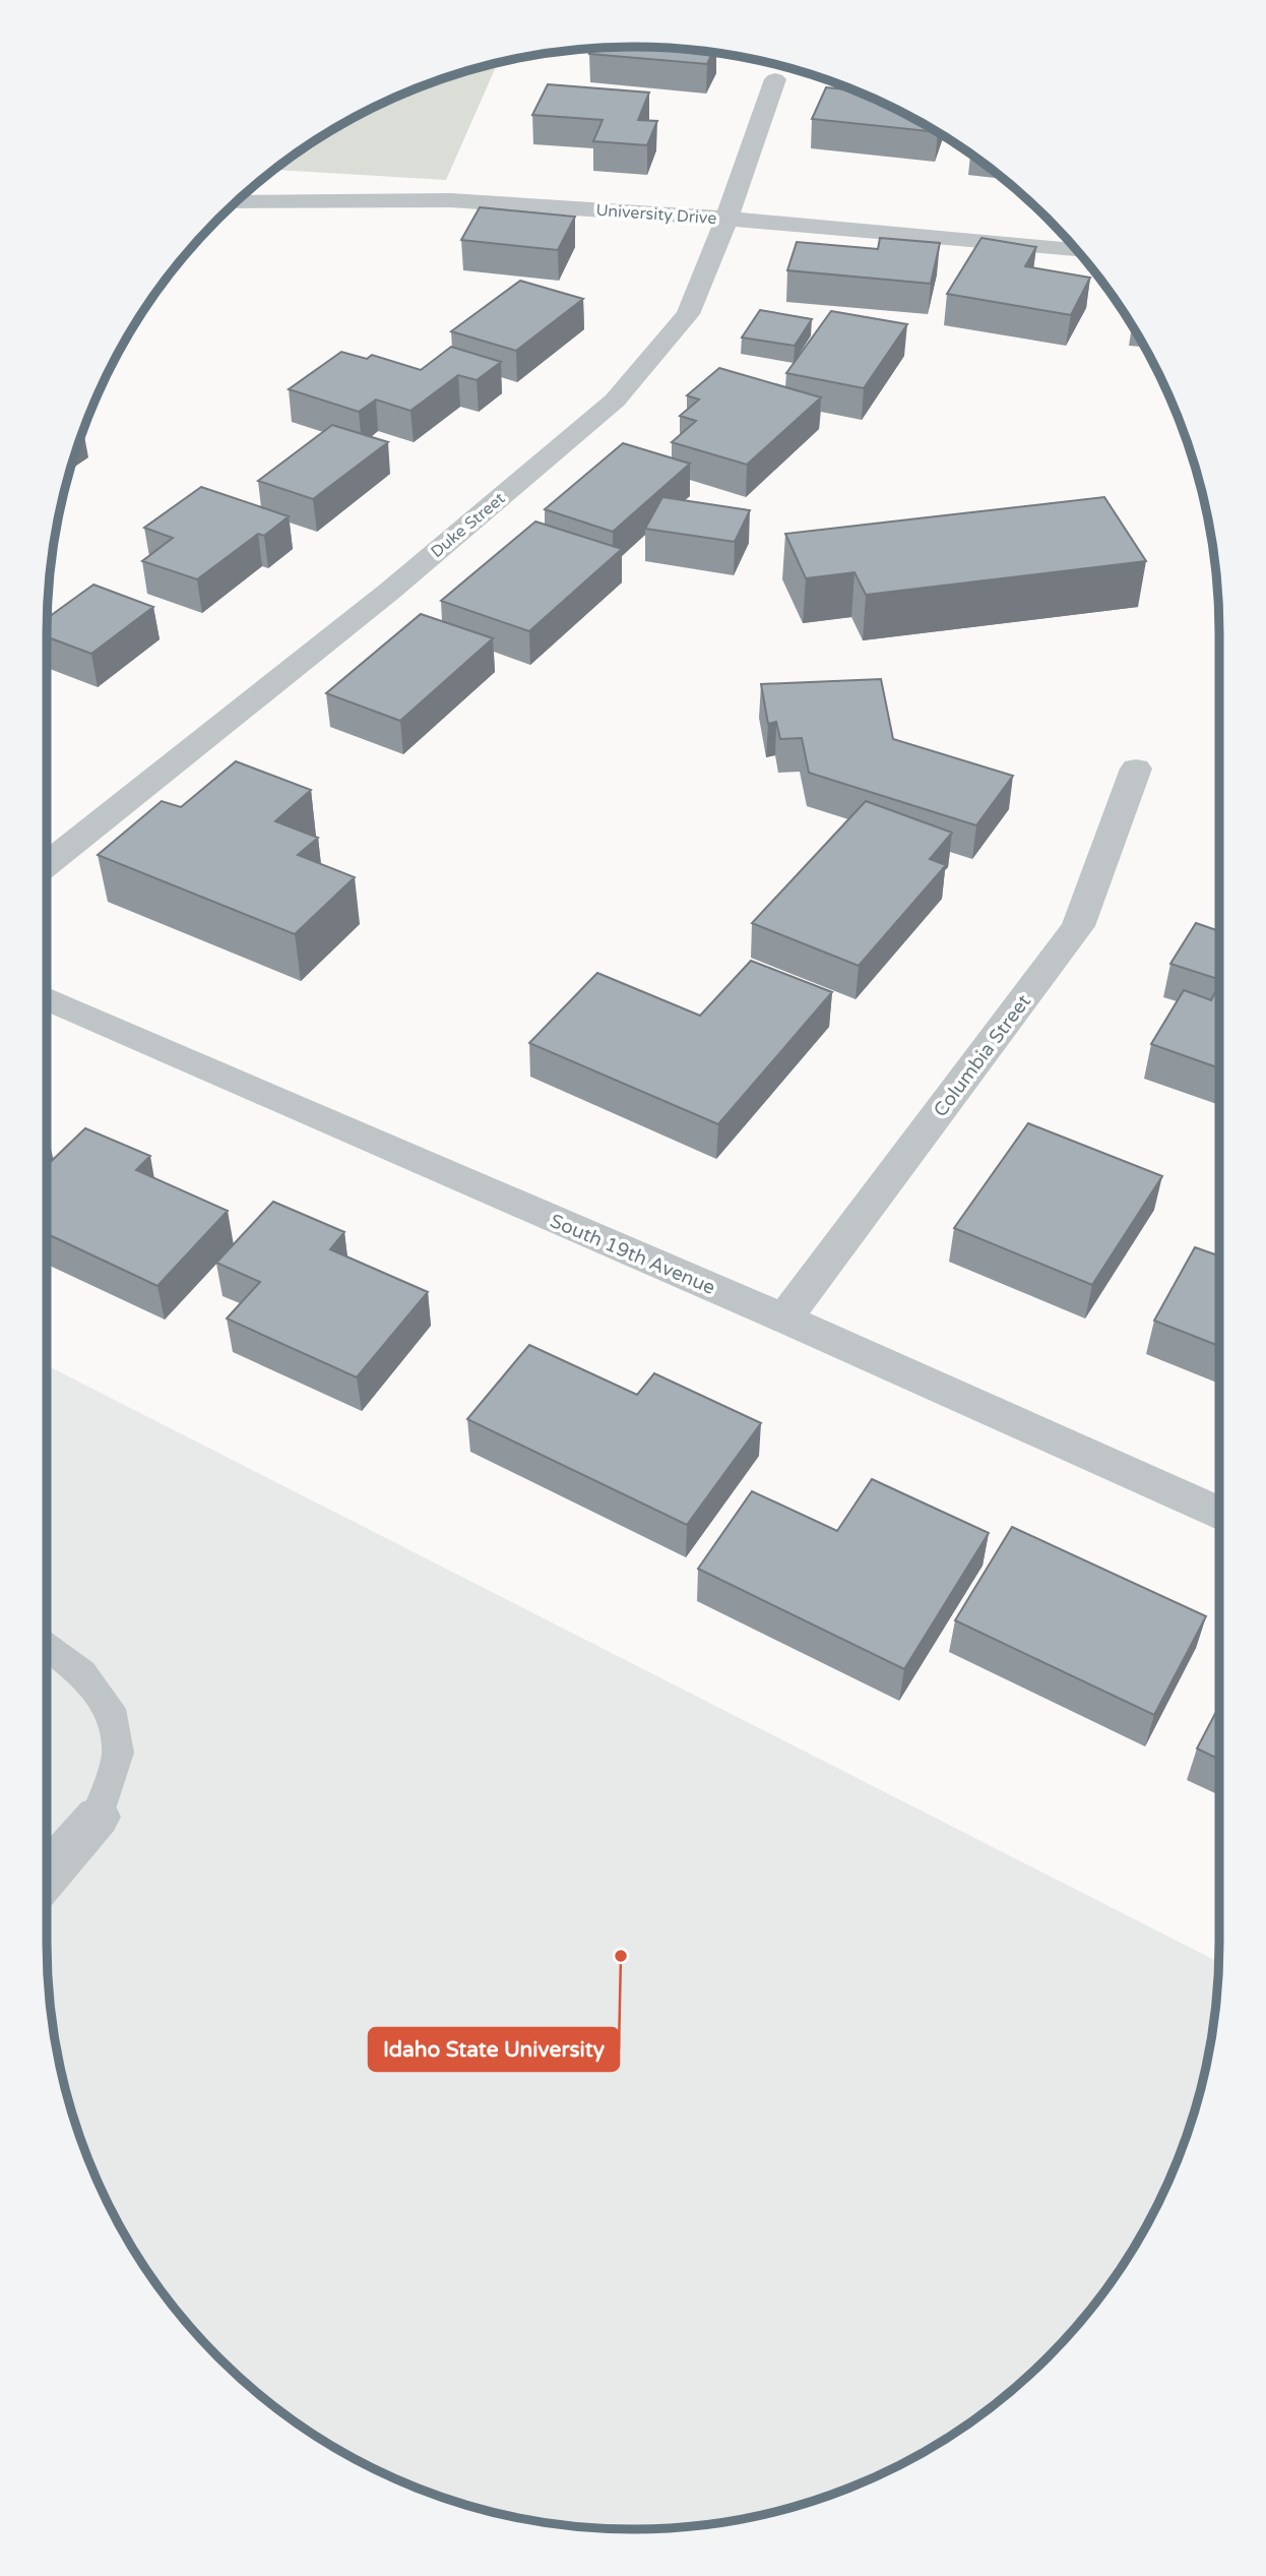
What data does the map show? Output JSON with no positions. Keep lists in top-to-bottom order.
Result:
{
  "streets": {
    "street": [
      "University Drive",
      "Duke Street",
      "Columbia Street",
      "South 19th Avenue"
    ]
  },
  "crossings": [
    ["University Drive", "Duke Street"],
    ["Columbia Street", "South 19th Avenue"]
  ],
  "places": ["Idaho State University"]
}
